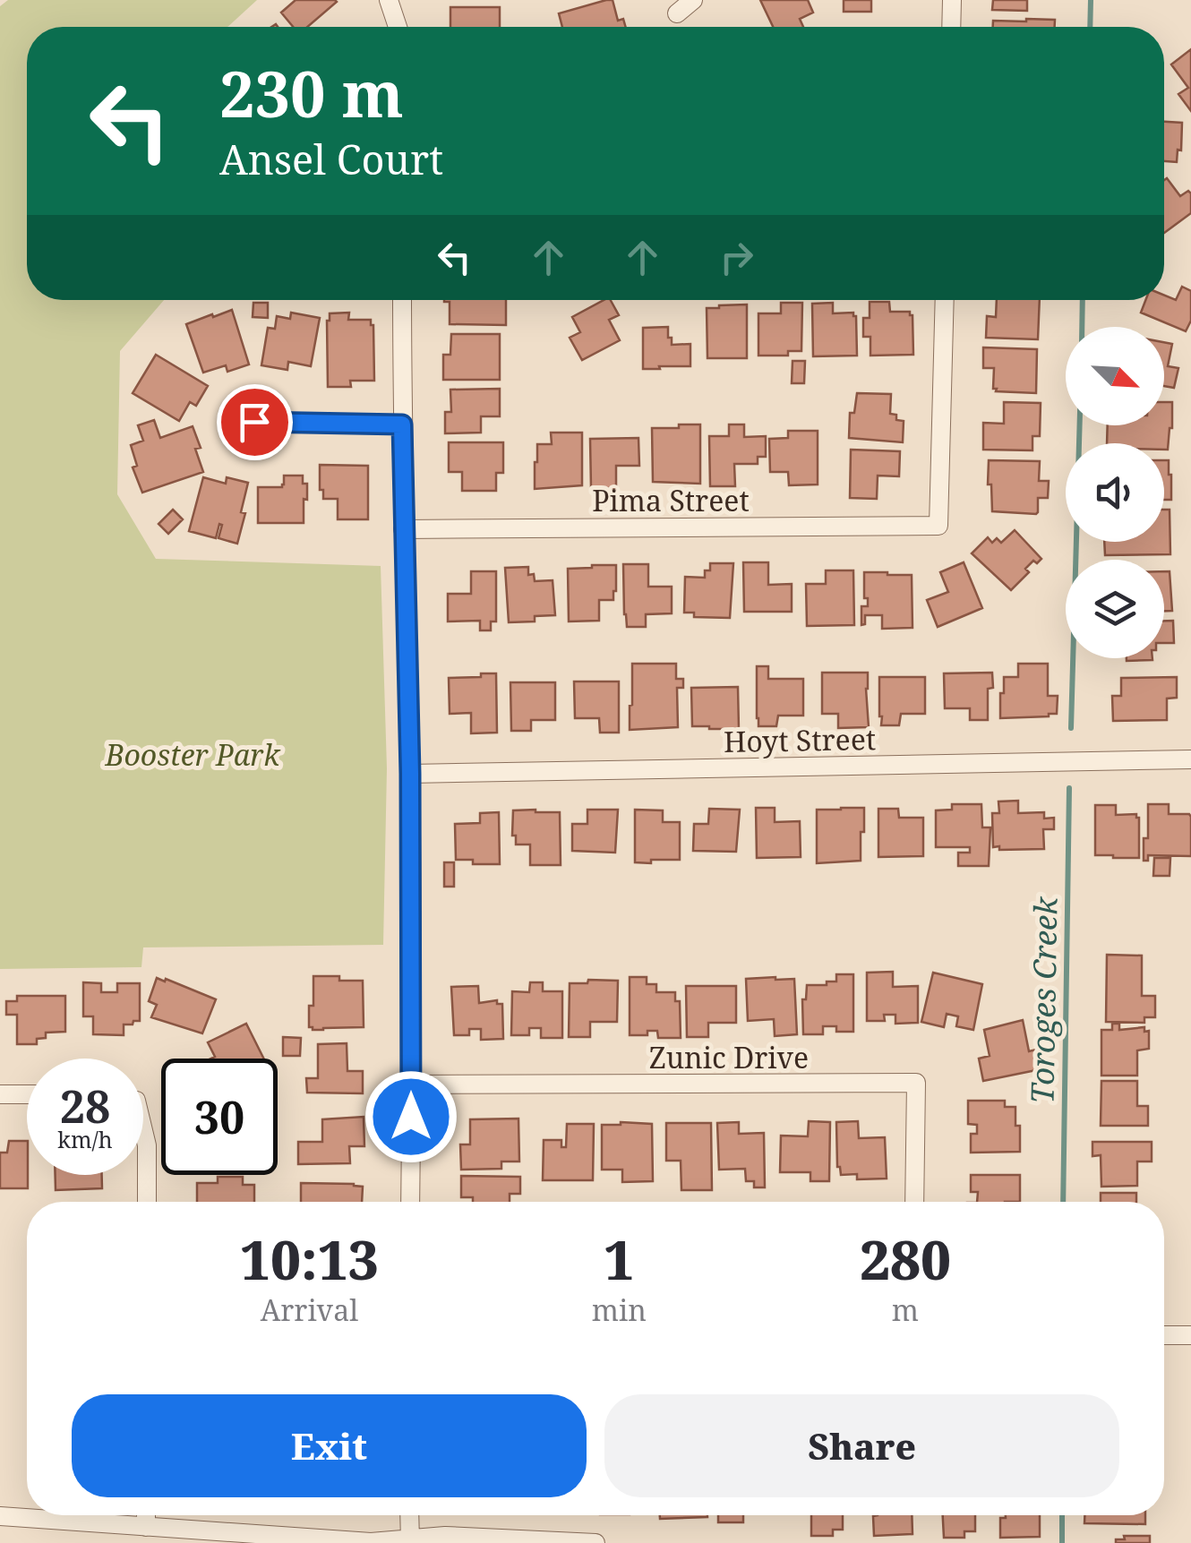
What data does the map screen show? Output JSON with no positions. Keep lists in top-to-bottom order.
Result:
{
  "streets": {
    "street": ["Pima Street", "Hoyt Street", "Zunic Drive"]
  },
  "water": ["Toroges Creek"],
  "parks": ["Booster Park"],
  "north": "bottom right",
  "page": {
    "turn": ["230 m", "Ansel Court"],
    "speed": "28 km/h",
    "limit": "30",
    "eta": [
      "10:13",
      "Arrival",
      "1",
      "min",
      "280",
      "m"
    ],
    "buttons": ["Exit", "Share"]
  }
}
